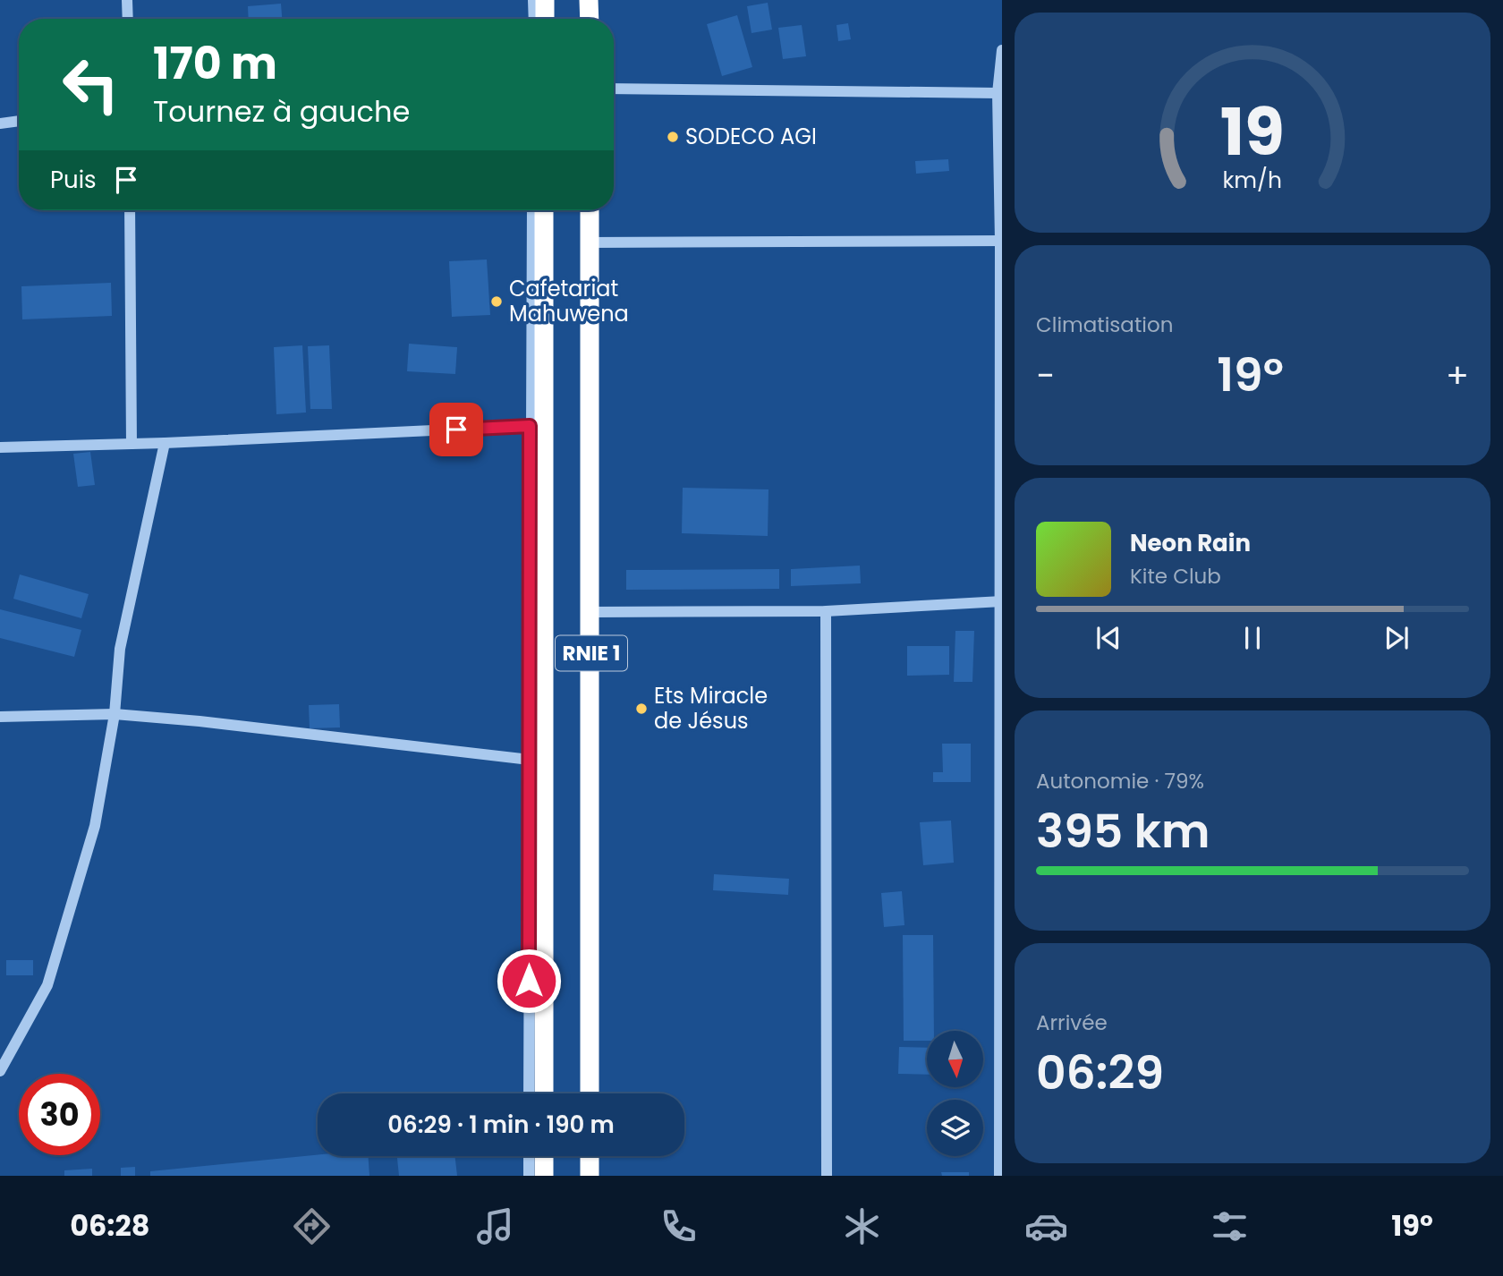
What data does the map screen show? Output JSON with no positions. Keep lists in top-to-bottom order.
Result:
{
  "streets": {
    "highway": ["RNIE 1"]
  },
  "places": ["SODECO AGI", "Cafetariat Mahuwena", "Ets Miracle de Jésus"],
  "north": "bottom",
  "page": {
    "turn": ["170 m", "Tournez à gauche"],
    "then": "Puis",
    "tile": [
      "Climatisation",
      ["Autonomie · 79%", "395 km"],
      ["Arrivée", "06:29"]
    ],
    "heat": ["−", "19°", "+"],
    "song": ["Neon Rain", "Kite Club"],
    "limit": "30",
    "trip": "06:29 · 1 min · 190 m",
    "tabs": ["06:28", "19°"],
    "gauge": ["19", "km/h"]
  }
}
